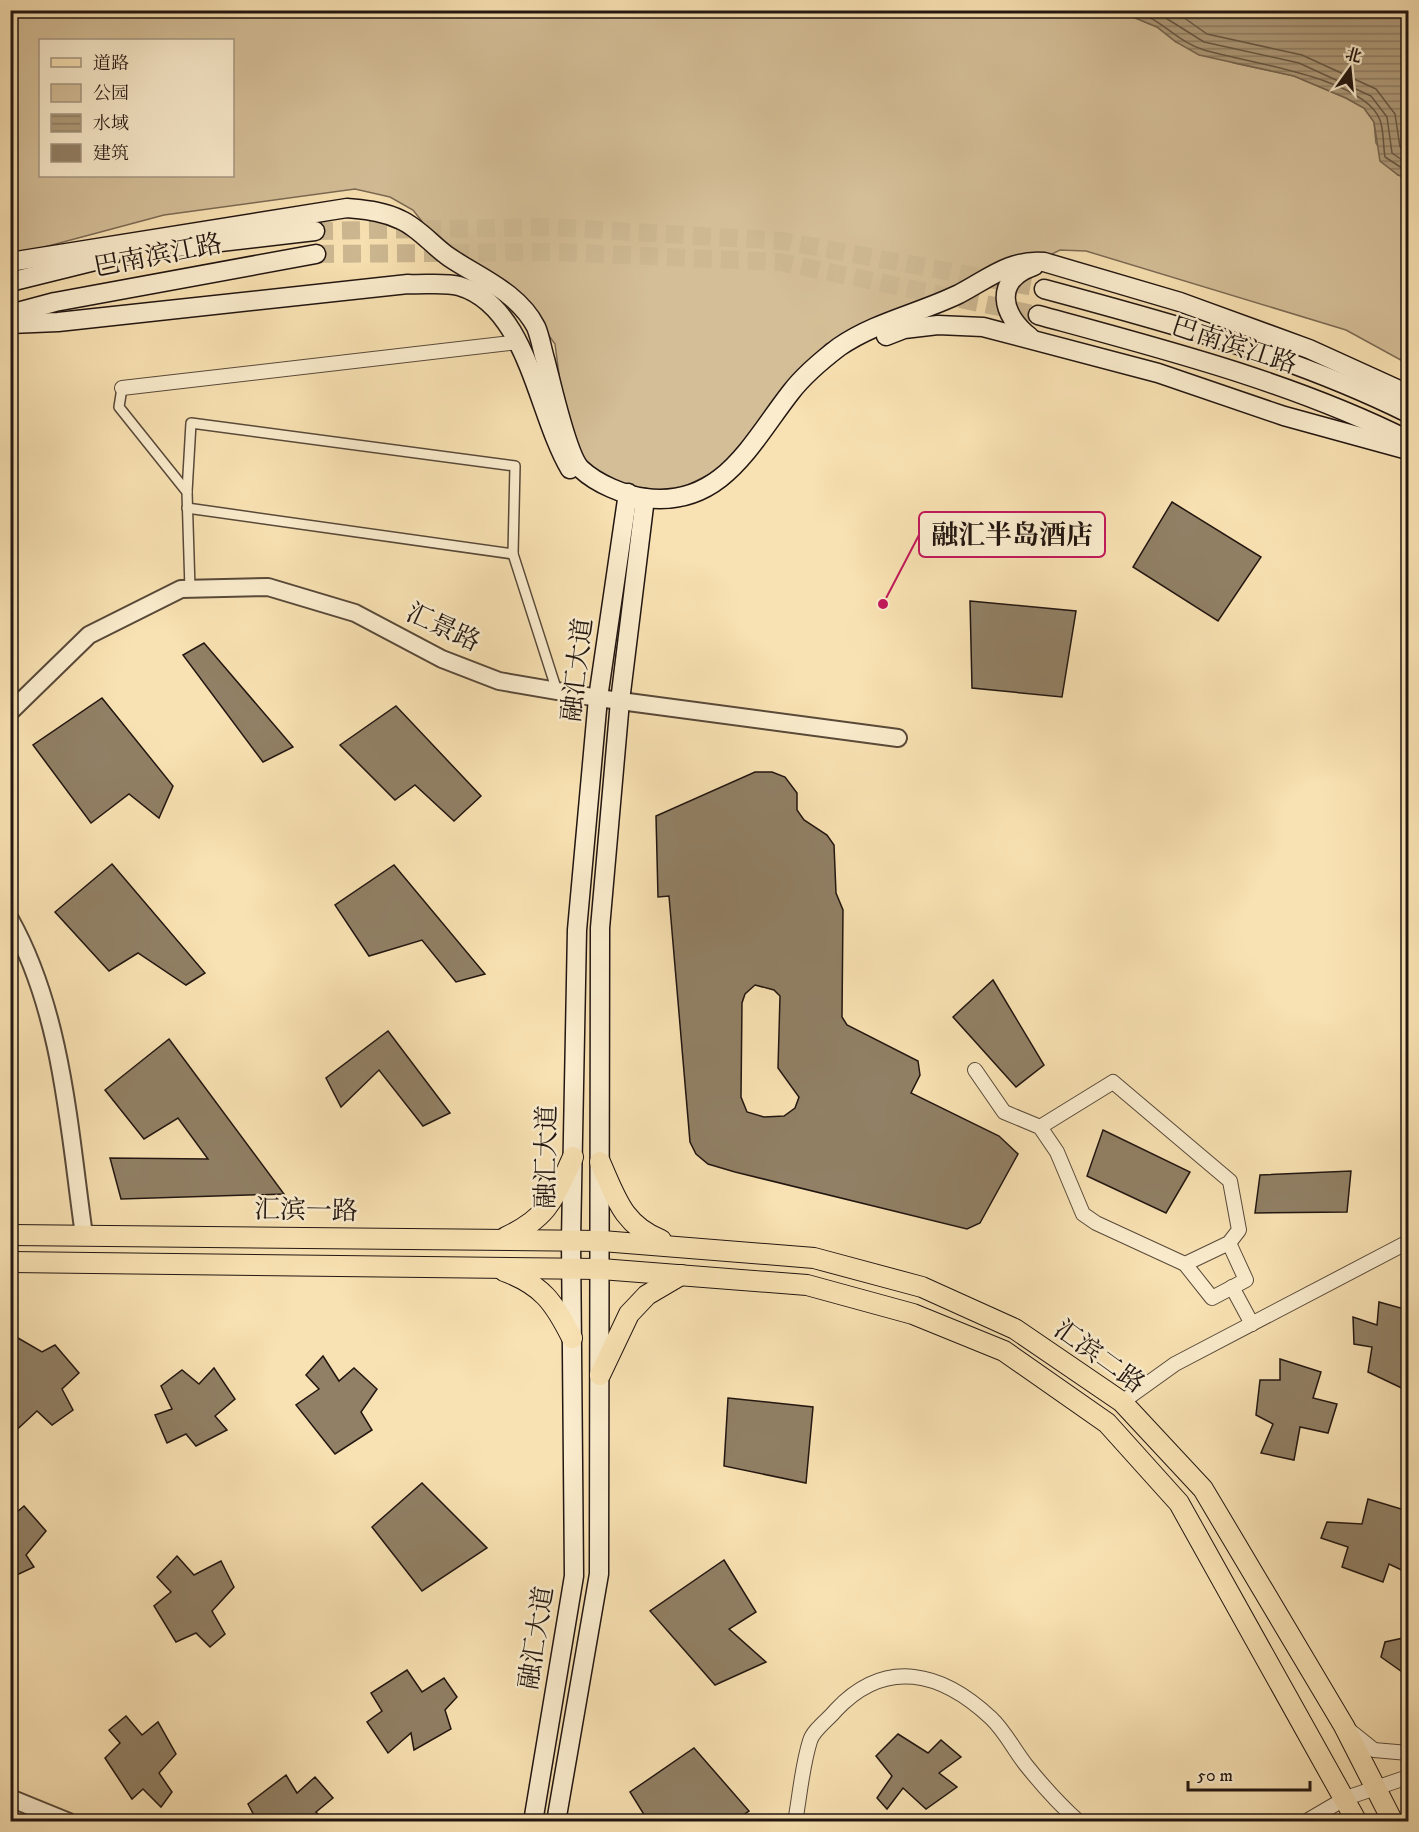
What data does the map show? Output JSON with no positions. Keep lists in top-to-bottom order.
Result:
{
  "streets": {
    "main road": [
      "巴南滨江路",
      "融汇大道",
      "汇滨一路",
      "汇滨二路"
    ],
    "street": ["汇景路"]
  },
  "crossings": [
    ["汇景路", "融汇大道"],
    ["融汇大道", "汇滨一路"],
    ["融汇大道", "汇滨二路"],
    ["汇滨一路", "汇滨二路"]
  ],
  "places": ["融汇半岛酒店"],
  "legend": [
    "道路",
    "公园",
    "水域",
    "建筑"
  ],
  "scale_bar": "50 m",
  "north": "top"
}
